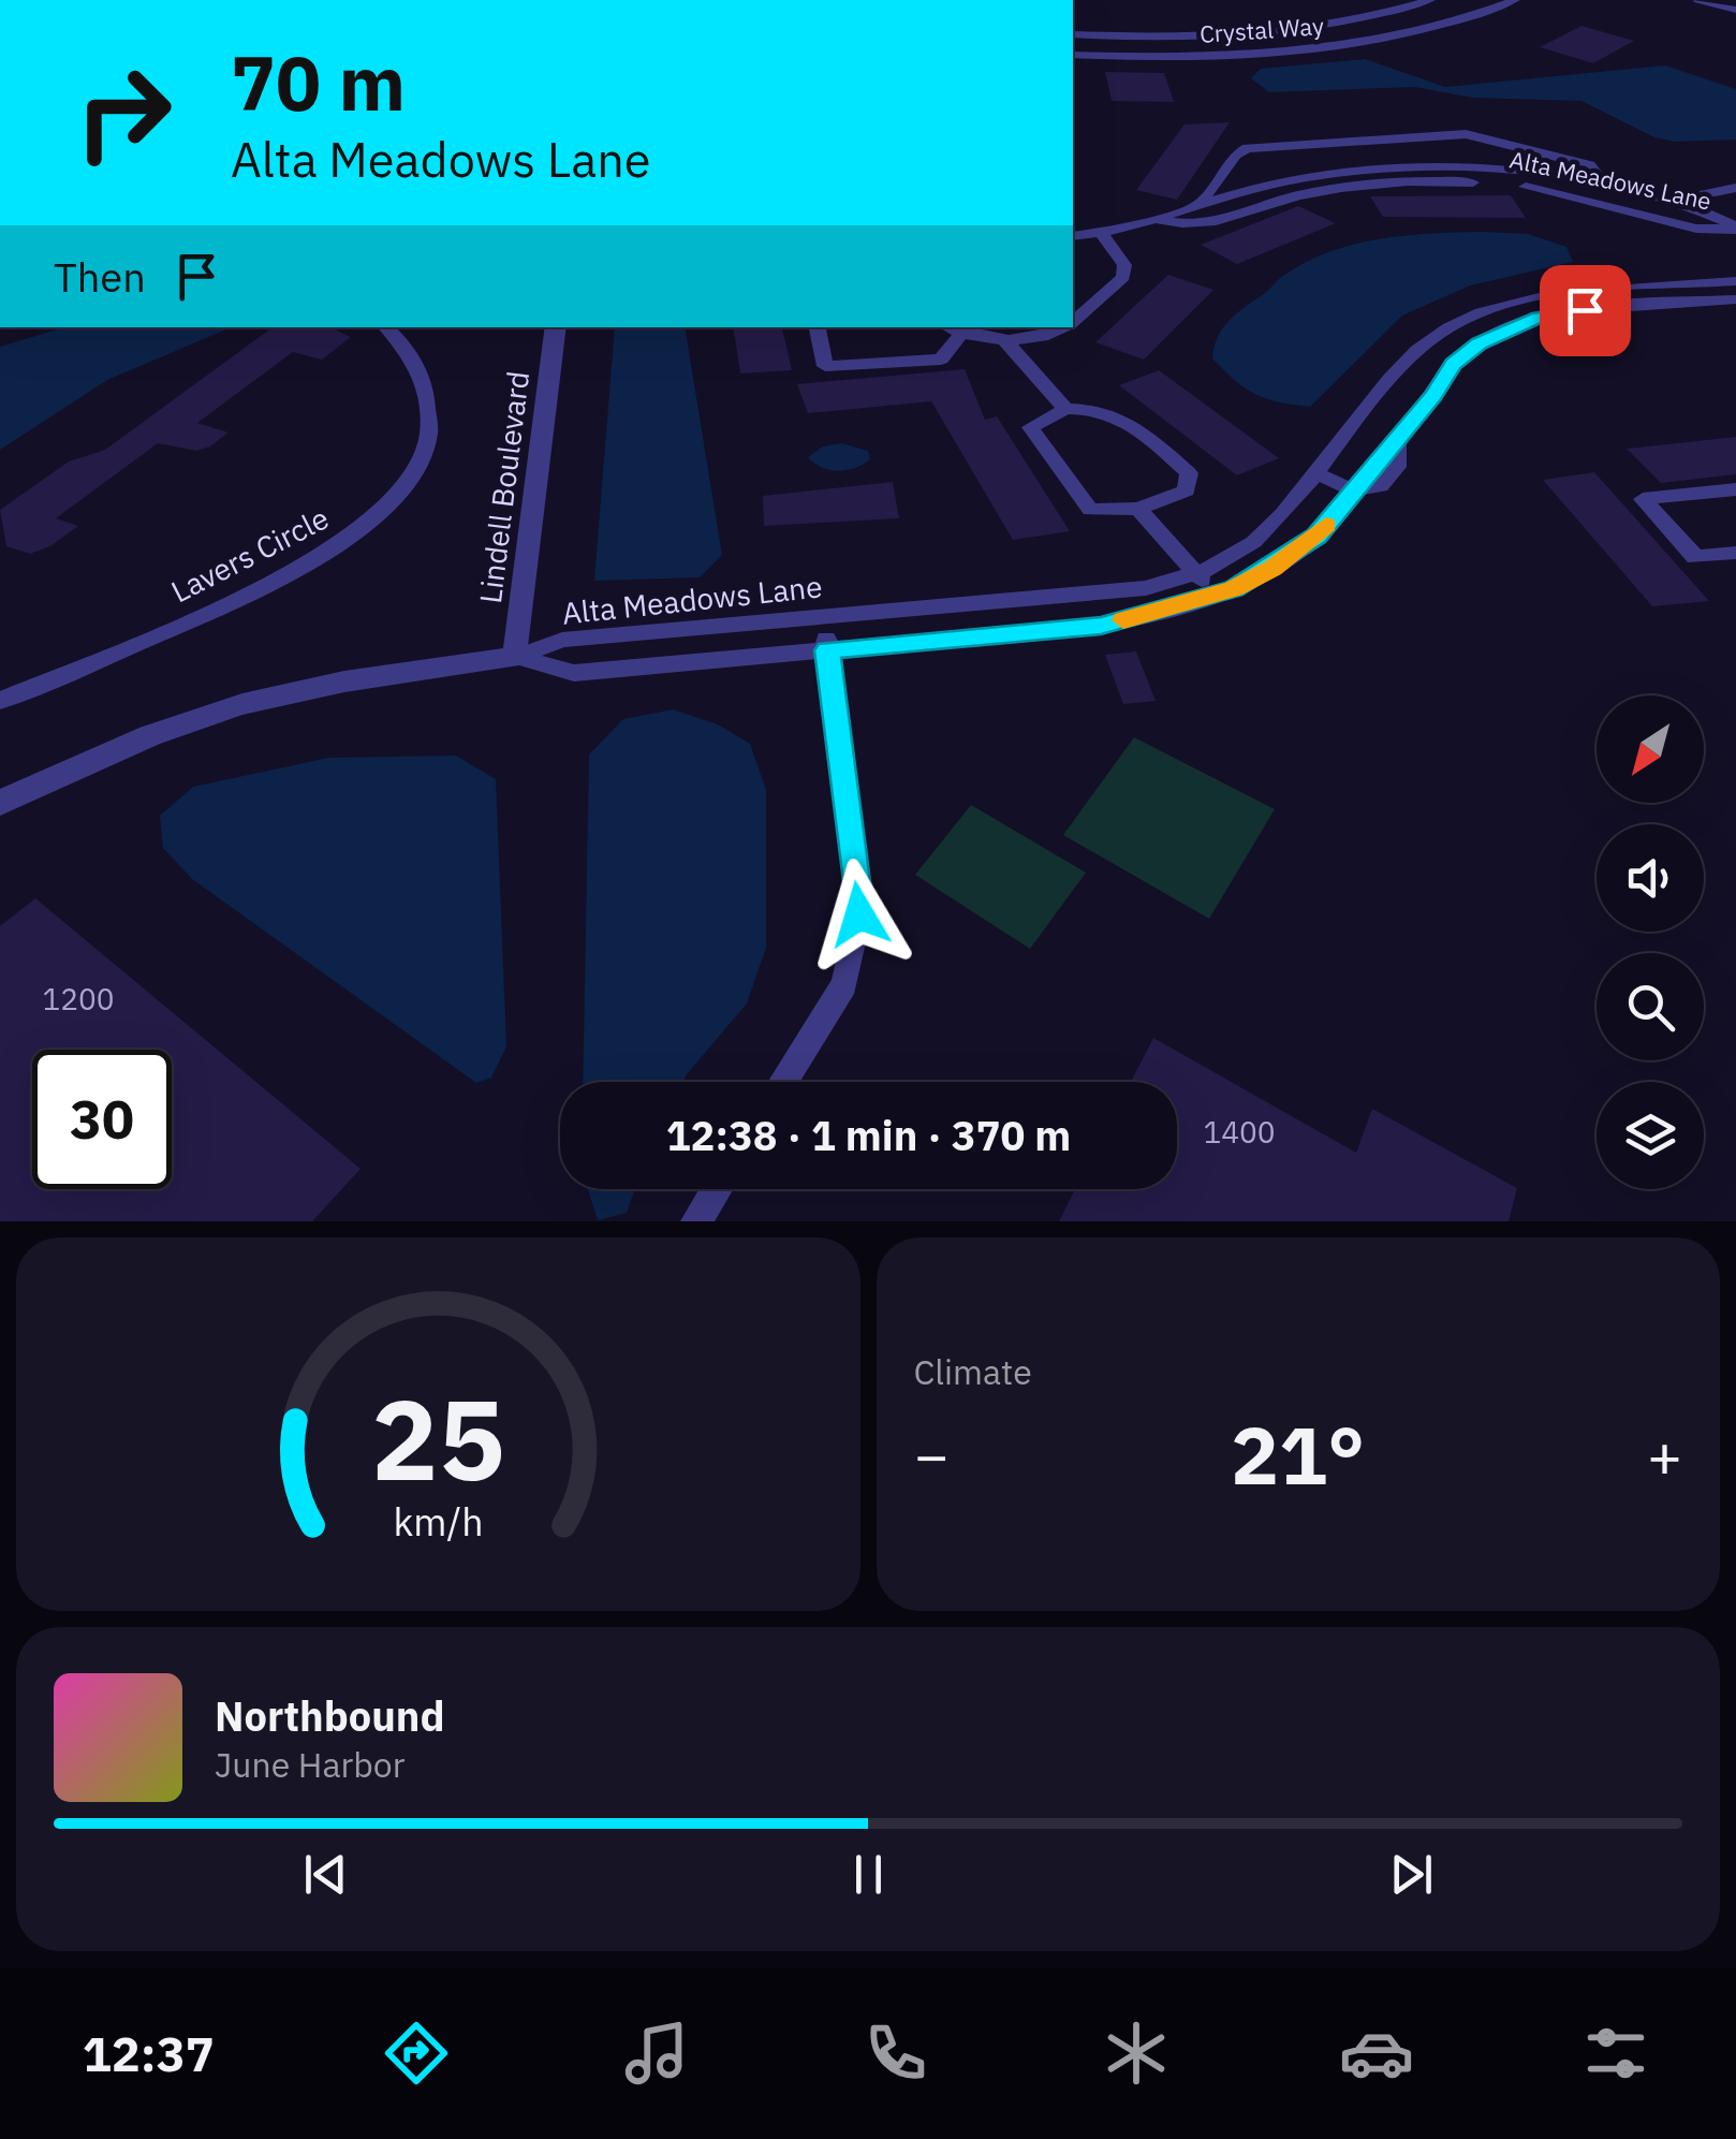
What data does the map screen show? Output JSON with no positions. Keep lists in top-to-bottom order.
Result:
{
  "streets": {
    "street": [
      "Crystal Way",
      "Alta Meadows Lane",
      "Lindell Boulevard",
      "Lavers Circle"
    ]
  },
  "crossings": [
    ["Alta Meadows Lane", "Lindell Boulevard"]
  ],
  "house_numbers": ["1200", "1400"],
  "north": "bottom left",
  "page": {
    "turn": ["70 m", "Alta Meadows Lane"],
    "then": "Then",
    "limit": "30",
    "trip": "12:38 · 1 min · 370 m",
    "tile": "Climate",
    "heat": ["−", "21°", "+"],
    "song": ["Northbound", "June Harbor"],
    "tabs": "12:37",
    "gauge": ["25", "km/h"]
  }
}
